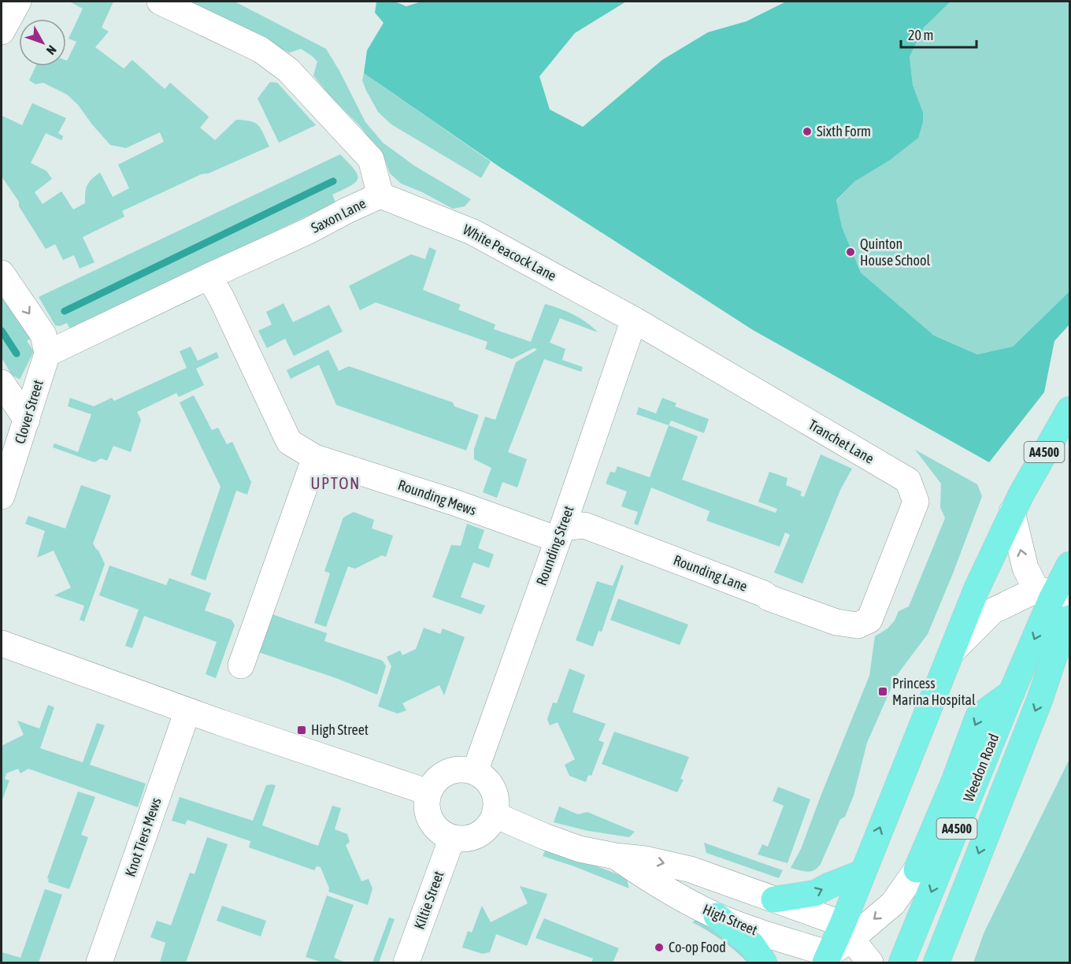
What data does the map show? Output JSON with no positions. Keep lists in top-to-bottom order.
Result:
{
  "streets": {
    "highway": ["A4500", "Weedon Road"],
    "street": [
      "Saxon Lane",
      "White Peacock Lane",
      "Clover Street",
      "Tranchet Lane",
      "Rounding Mews",
      "Rounding Street",
      "Rounding Lane",
      "Knot Tiers Mews",
      "Kiltie Street",
      "High Street"
    ]
  },
  "crossings": [
    ["Saxon Lane", "White Peacock Lane"],
    ["Saxon Lane", "Clover Street"],
    ["Saxon Lane", "Rounding Mews"],
    ["White Peacock Lane", "Tranchet Lane"],
    ["White Peacock Lane", "Rounding Street"],
    ["Tranchet Lane", "Rounding Street"],
    ["Tranchet Lane", "Rounding Lane"],
    ["A4500", "High Street"],
    ["Rounding Mews", "Rounding Street"],
    ["Rounding Mews", "Rounding Lane"],
    ["Rounding Street", "Rounding Lane"],
    ["Rounding Street", "Kiltie Street"],
    ["Rounding Street", "High Street"],
    ["Kiltie Street", "High Street"]
  ],
  "districts": ["UPTON"],
  "places": {
    "other": ["Sixth Form", "Quinton House School", "Co-op Food"],
    "transit": ["Princess Marina Hospital", "High Street"]
  },
  "scale_bar": "20 m",
  "north": "bottom right"
}
